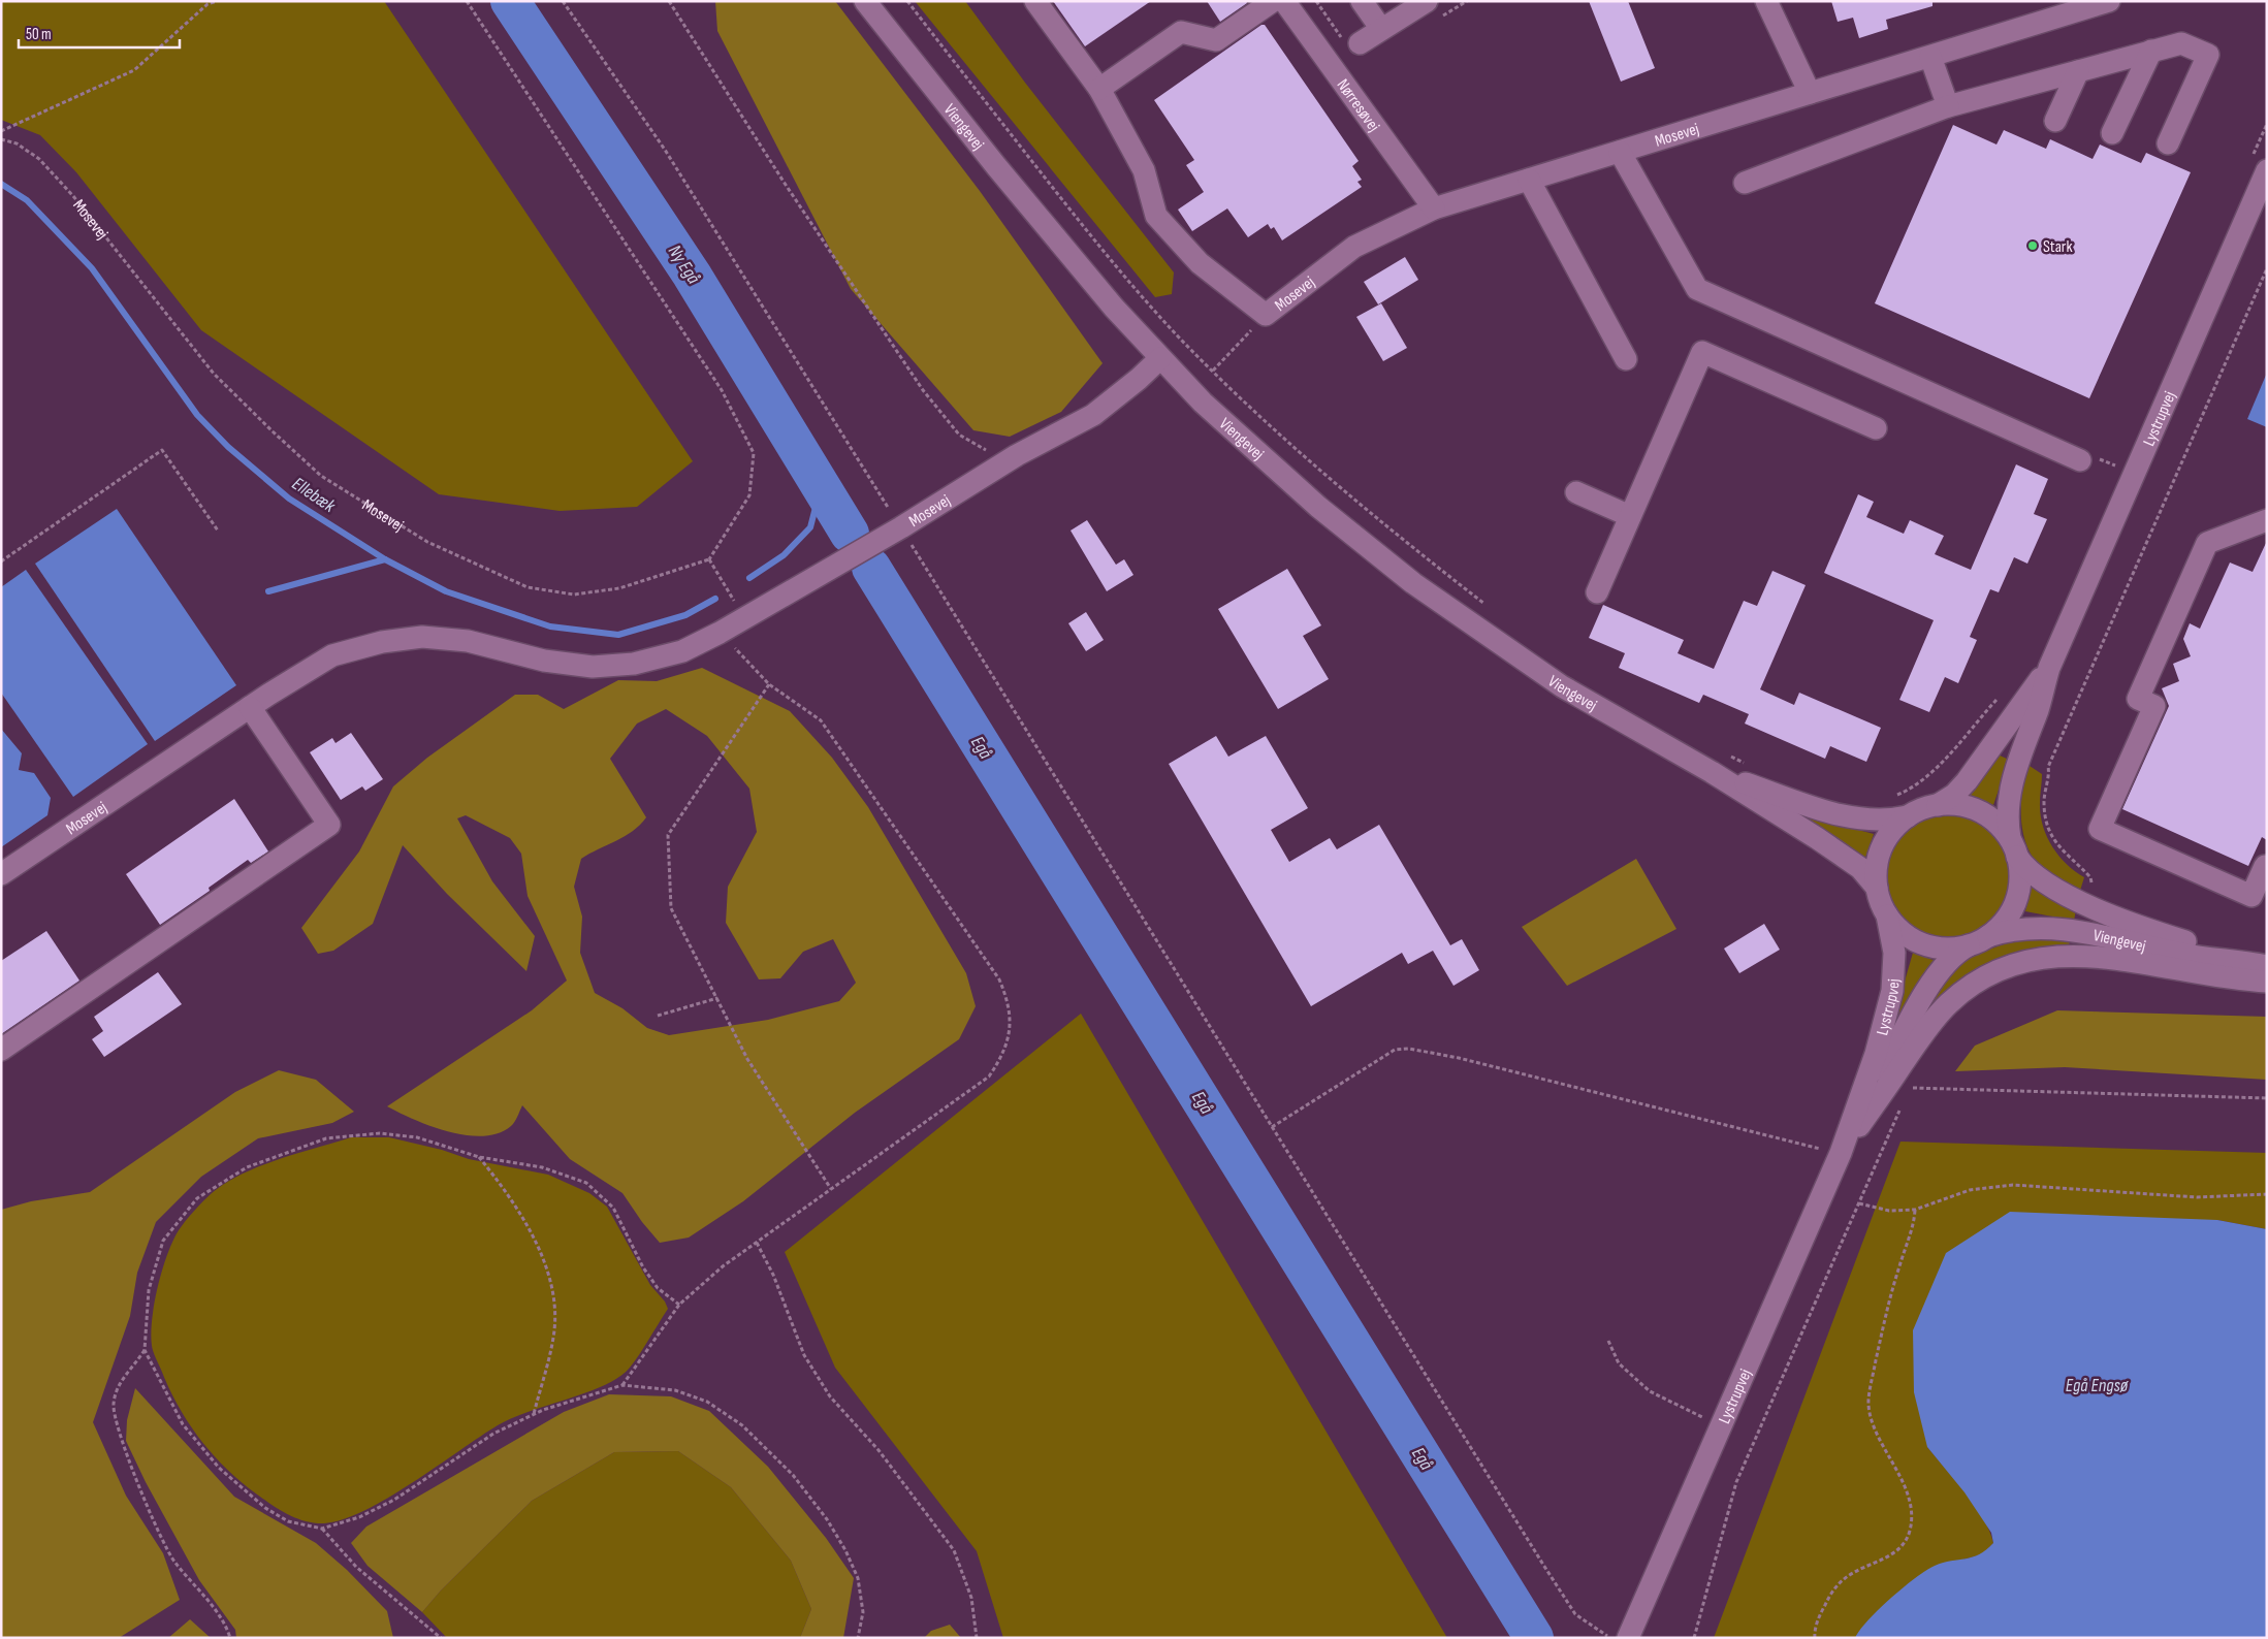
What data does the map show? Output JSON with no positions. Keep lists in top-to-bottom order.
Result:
{
  "streets": {
    "street": [
      "Nørresøvej",
      "Viengevej",
      "Mosevej",
      "Lystrupvej"
    ]
  },
  "crossings": [
    ["Nørresøvej", "Mosevej"],
    ["Viengevej", "Mosevej"],
    ["Viengevej", "Lystrupvej"]
  ],
  "water": [
    "Ny Egå",
    "Ellebæk",
    "Egå",
    "Egå Engsø"
  ],
  "places": ["Stark"],
  "scale_bar": "50 m"
}
